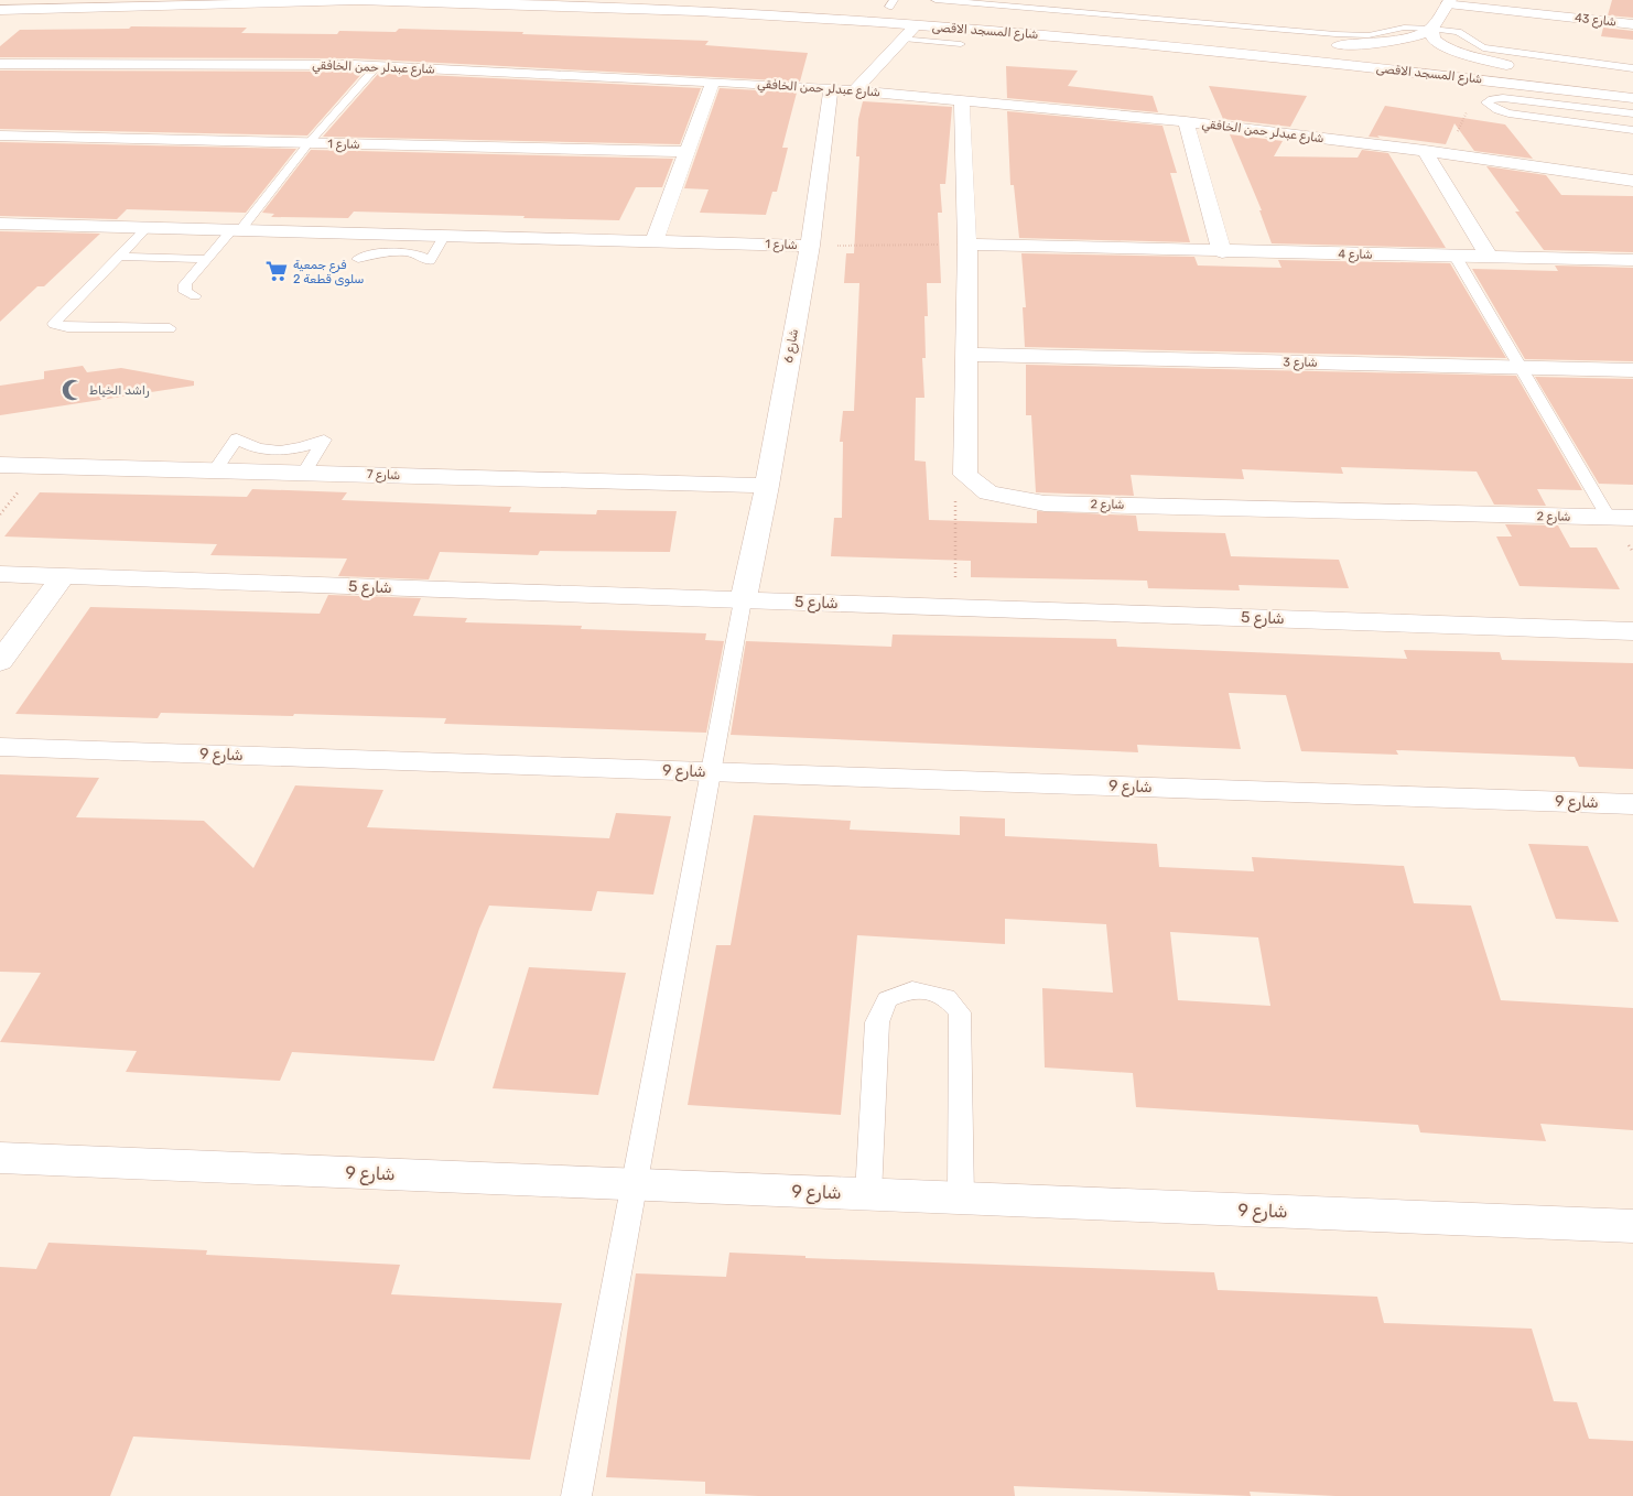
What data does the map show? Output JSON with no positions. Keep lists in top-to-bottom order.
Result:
{
  "streets": {
    "street": [
      "شارع 43",
      "شارع المسجد الاقصى",
      "شارع عبدلر حمن الخافقي",
      "شارع 1",
      "شارع 4",
      "شارع 6",
      "شارع 3",
      "شارع 7",
      "شارع 2",
      "شارع 5",
      "شارع 9"
    ]
  },
  "crossings": [
    ["شارع عبدلر حمن الخافقي", "شارع 6"],
    ["شارع 1", "شارع 6"],
    ["شارع 6", "شارع 7"],
    ["شارع 6", "شارع 5"]
  ],
  "places": {
    "supermarket": ["فرع جمعية سلوى قطعة 2"],
    "mosque": ["راشد الخياط"]
  }
}
